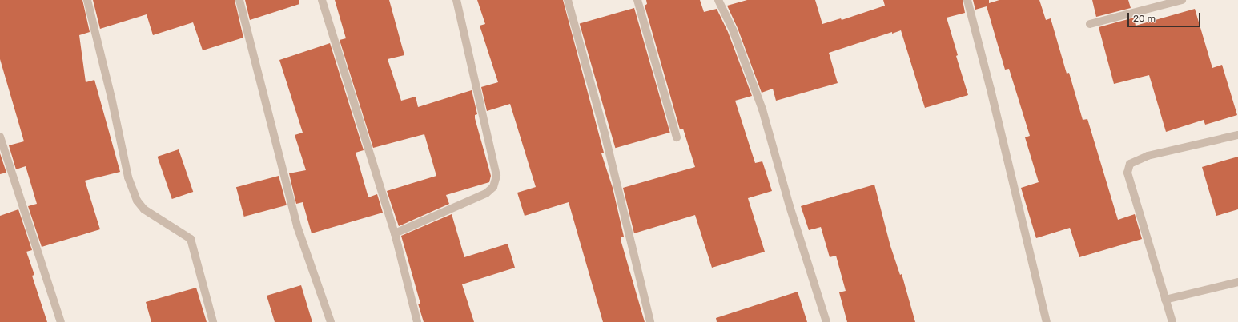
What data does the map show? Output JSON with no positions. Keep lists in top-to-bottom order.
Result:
{
  "scale_bar": "20 m"
}
